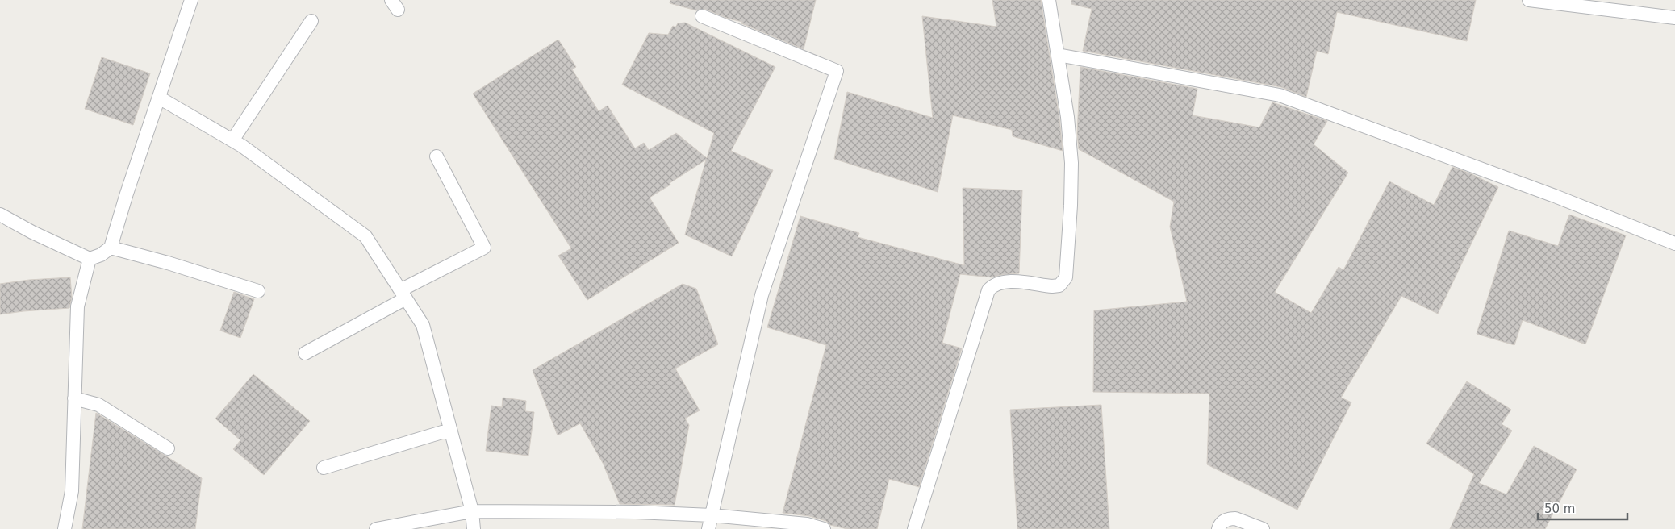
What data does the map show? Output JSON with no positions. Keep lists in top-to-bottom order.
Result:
{
  "scale_bar": "50 m"
}
